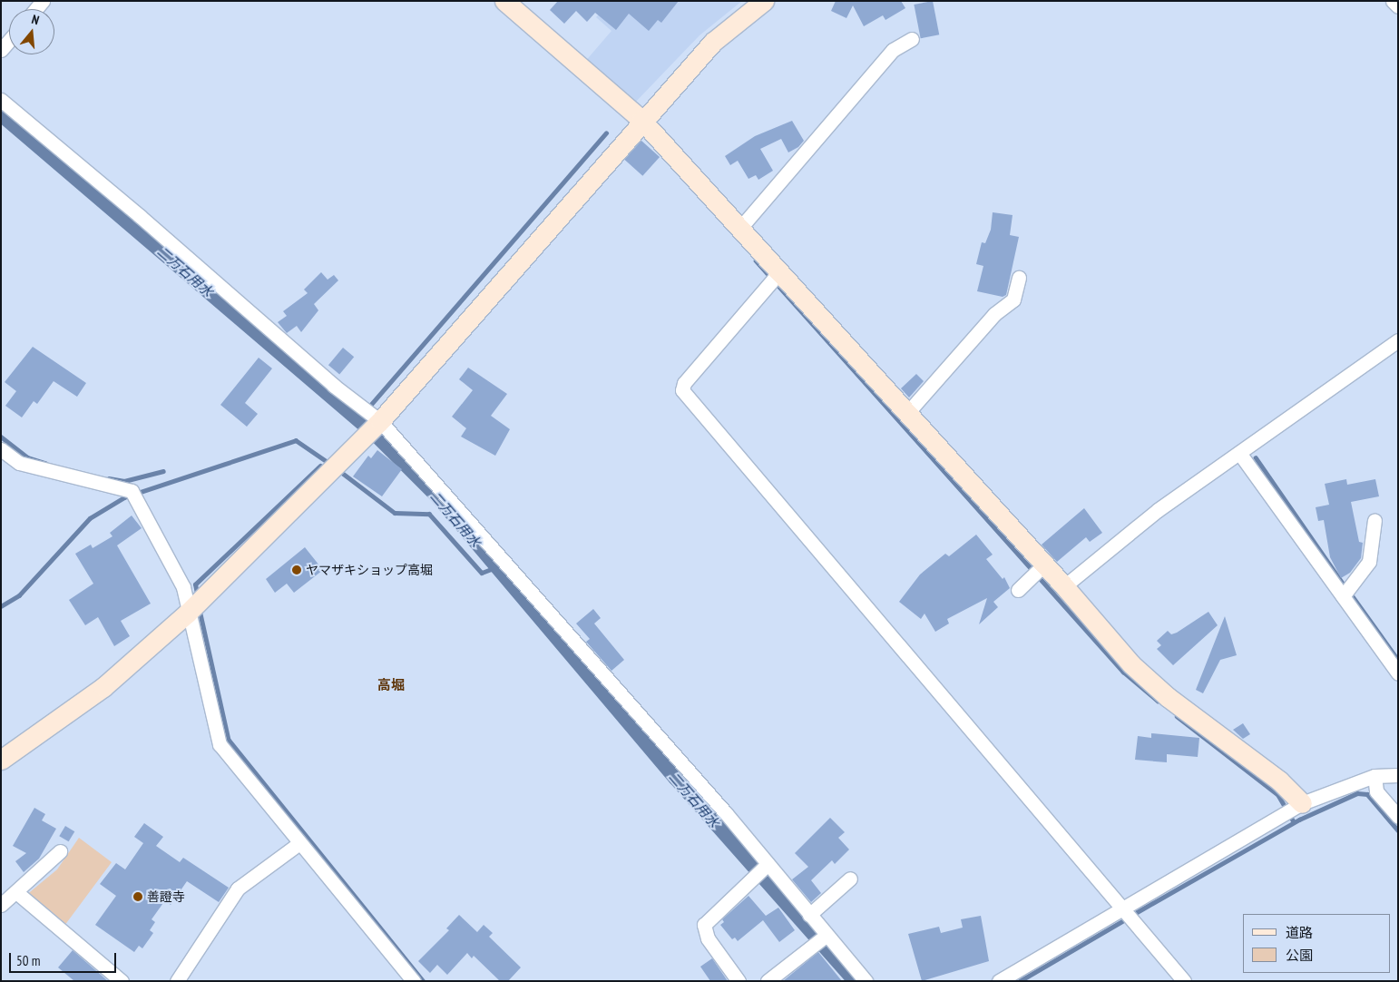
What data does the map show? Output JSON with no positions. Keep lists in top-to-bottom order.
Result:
{
  "districts": ["高堀"],
  "water": ["二万石用水"],
  "places": ["ヤマザキショップ高堀", "善證寺"],
  "legend": ["道路", "公園"],
  "scale_bar": "50 m",
  "north": "top"
}
